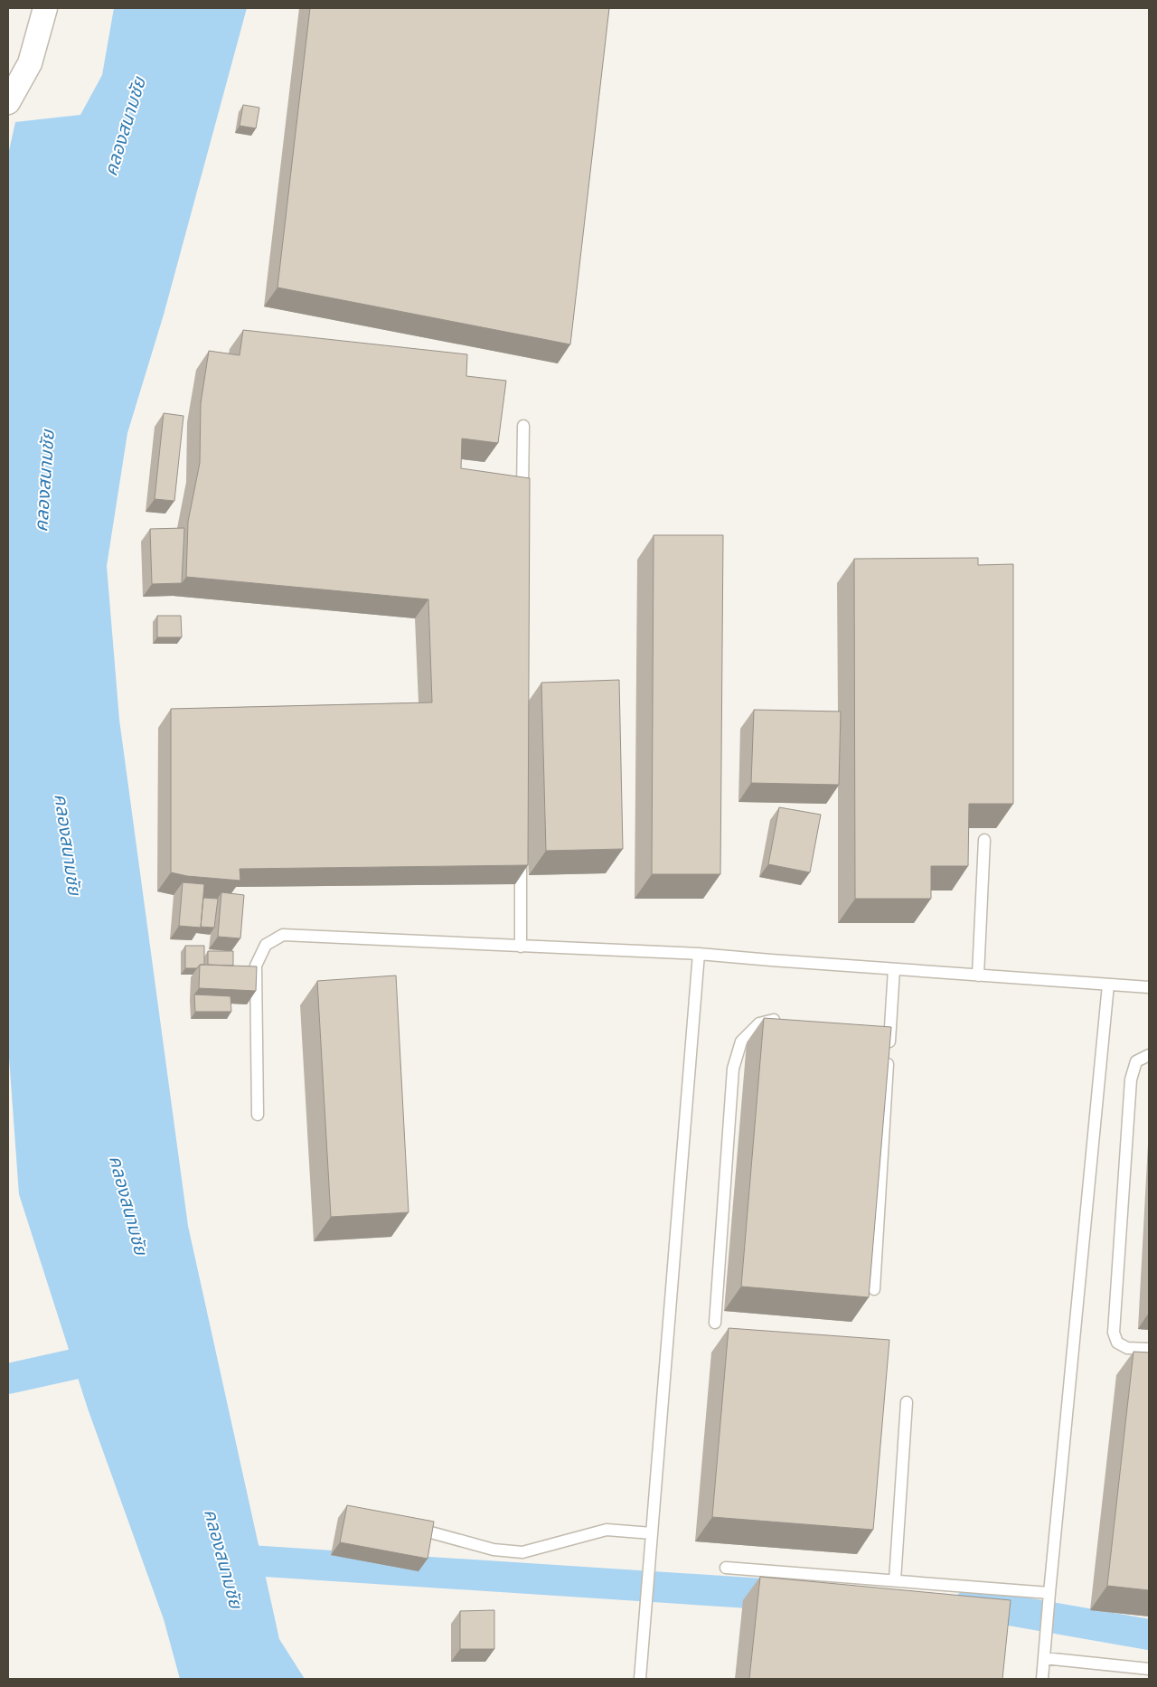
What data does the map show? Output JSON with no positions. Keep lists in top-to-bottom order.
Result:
{
  "water": ["คลองสนามชัย"]
}
